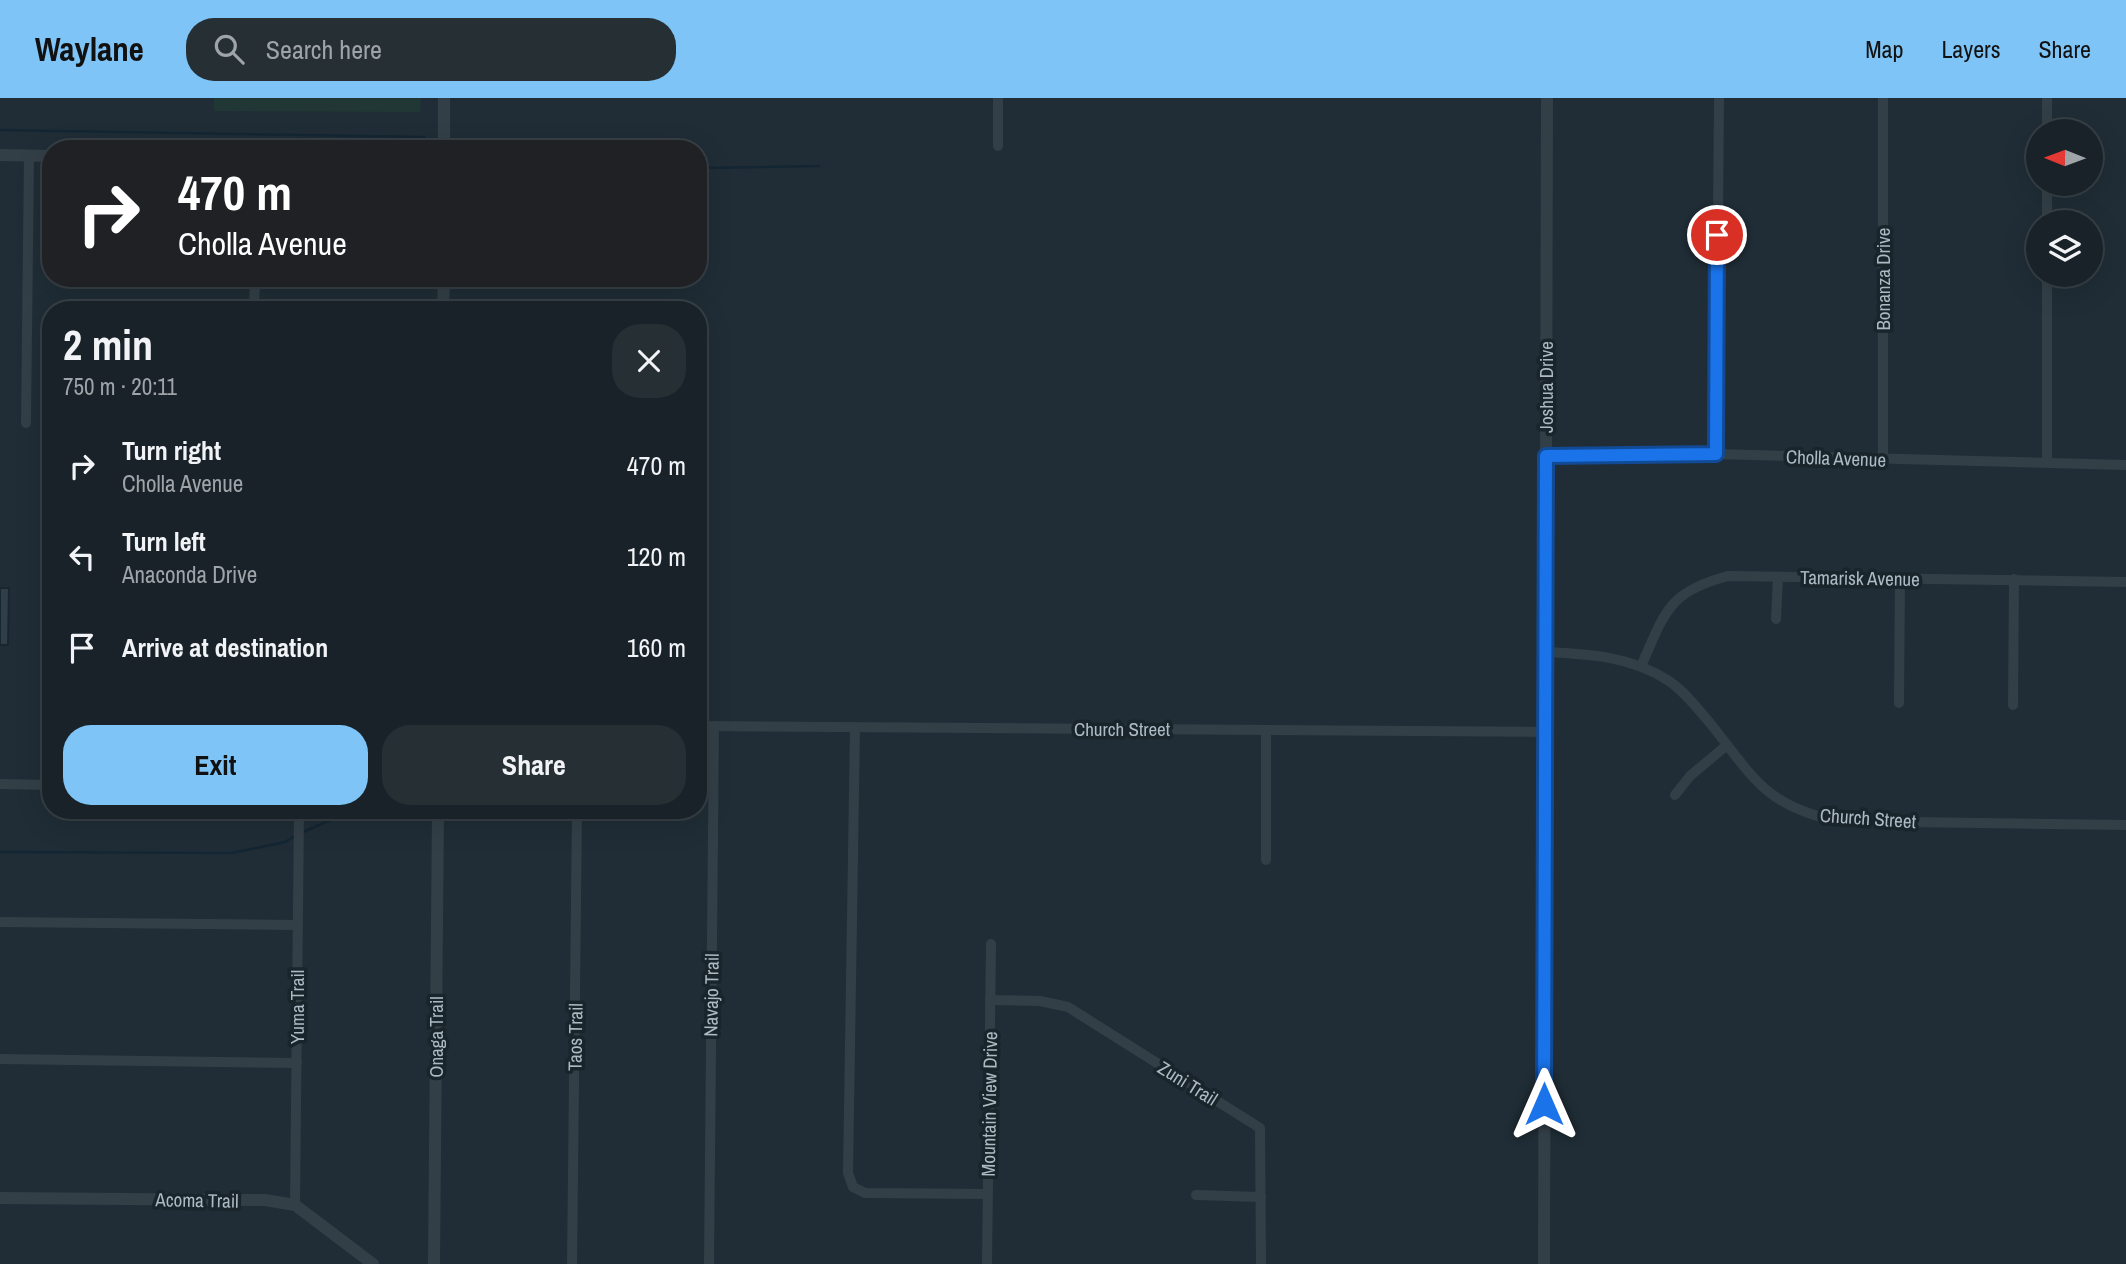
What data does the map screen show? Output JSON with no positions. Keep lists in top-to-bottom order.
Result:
{
  "streets": {
    "street": [
      "Bonanza Drive",
      "Joshua Drive",
      "Cholla Avenue",
      "Tamarisk Avenue",
      "Church Street",
      "Navajo Trail",
      "Yuma Trail",
      "Onaga Trail",
      "Taos Trail",
      "Zuni Trail",
      "Mountain View Drive",
      "Acoma Trail"
    ]
  },
  "crossings": [
    ["Bonanza Drive", "Cholla Avenue"],
    ["Joshua Drive", "Cholla Avenue"],
    ["Joshua Drive", "Church Street"],
    ["Tamarisk Avenue", "Church Street"],
    ["Church Street", "Navajo Trail"],
    ["Yuma Trail", "Acoma Trail"],
    ["Zuni Trail", "Mountain View Drive"]
  ],
  "north": "left",
  "page": {
    "header": "Waylane",
    "search": "Search here",
    "nav": ["Map", "Layers", "Share"],
    "turn": ["470 m", "Cholla Avenue"],
    "heading": ["2 min", "750 m · 20:11"],
    "list": [
      {
        "name": "Turn right",
        "note": "Cholla Avenue",
        "value": "470 m"
      },
      {
        "name": "Turn left",
        "note": "Anaconda Drive",
        "value": "120 m"
      },
      {
        "name": "Arrive at destination",
        "value": "160 m"
      }
    ],
    "buttons": ["Exit", "Share"]
  }
}
